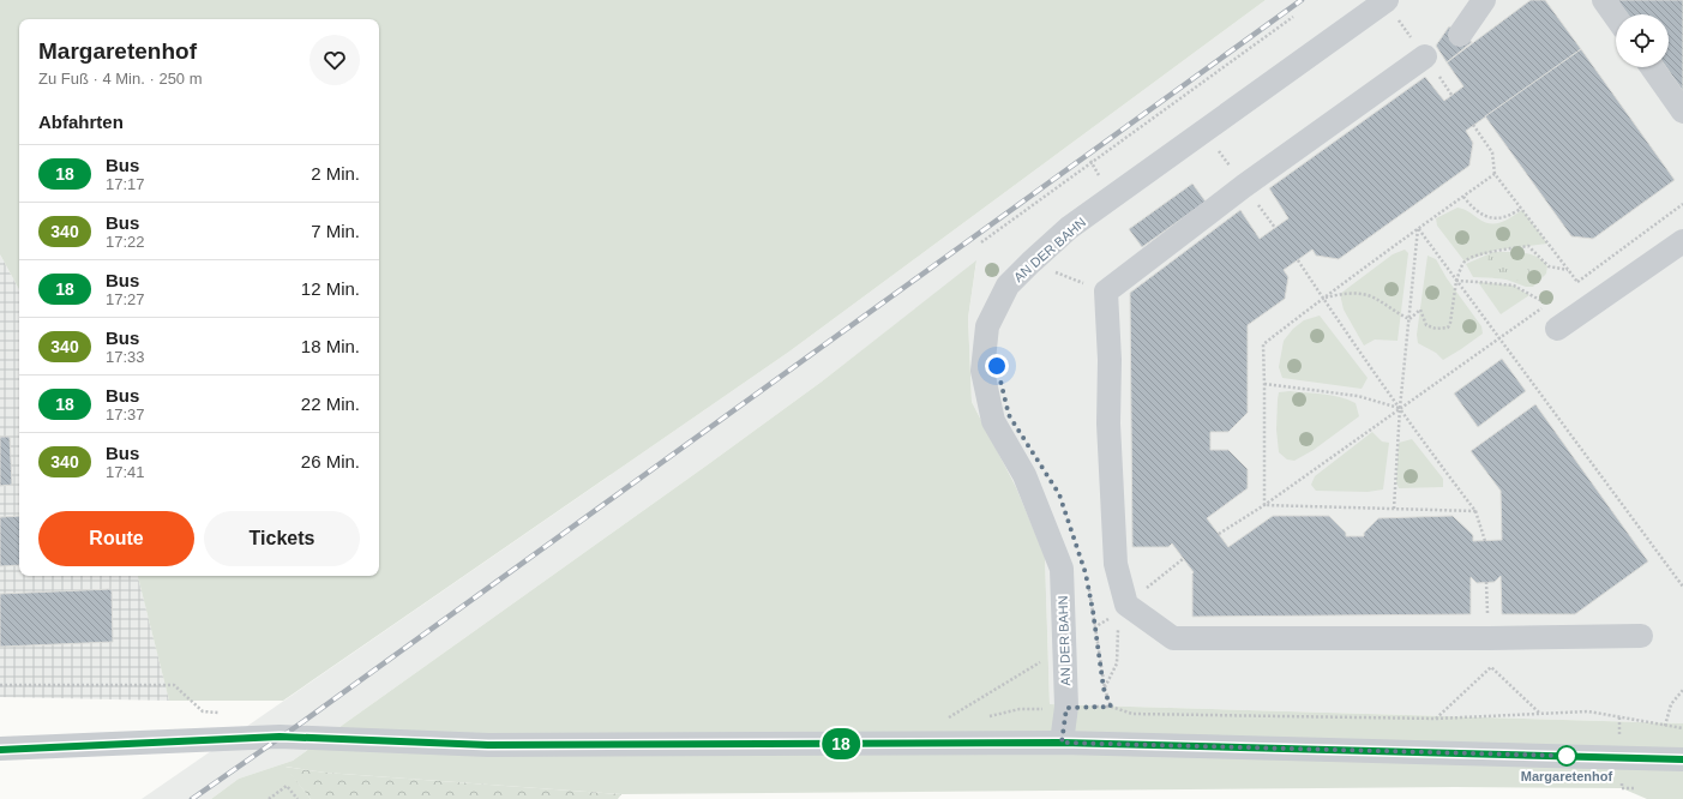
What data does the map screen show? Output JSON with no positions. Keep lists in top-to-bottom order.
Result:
{
  "streets": {
    "street": ["AN DER BAHN"]
  },
  "places": ["Margaretenhof"],
  "lines": ["bus line 18"],
  "page": {
    "on_map": "18",
    "heading": [
      ["Margaretenhof", "Zu Fuß · 4 Min. · 250 m"],
      "Abfahrten"
    ],
    "list": [
      {
        "mark": "18",
        "name": "Bus",
        "note": "17:17",
        "value": "2 Min."
      },
      {
        "mark": "340",
        "name": "Bus",
        "note": "17:22",
        "value": "7 Min."
      },
      {
        "mark": "18",
        "name": "Bus",
        "note": "17:27",
        "value": "12 Min."
      },
      {
        "mark": "340",
        "name": "Bus",
        "note": "17:33",
        "value": "18 Min."
      },
      {
        "mark": "18",
        "name": "Bus",
        "note": "17:37",
        "value": "22 Min."
      },
      {
        "mark": "340",
        "name": "Bus",
        "note": "17:41",
        "value": "26 Min."
      }
    ],
    "buttons": ["Route", "Tickets"]
  }
}
